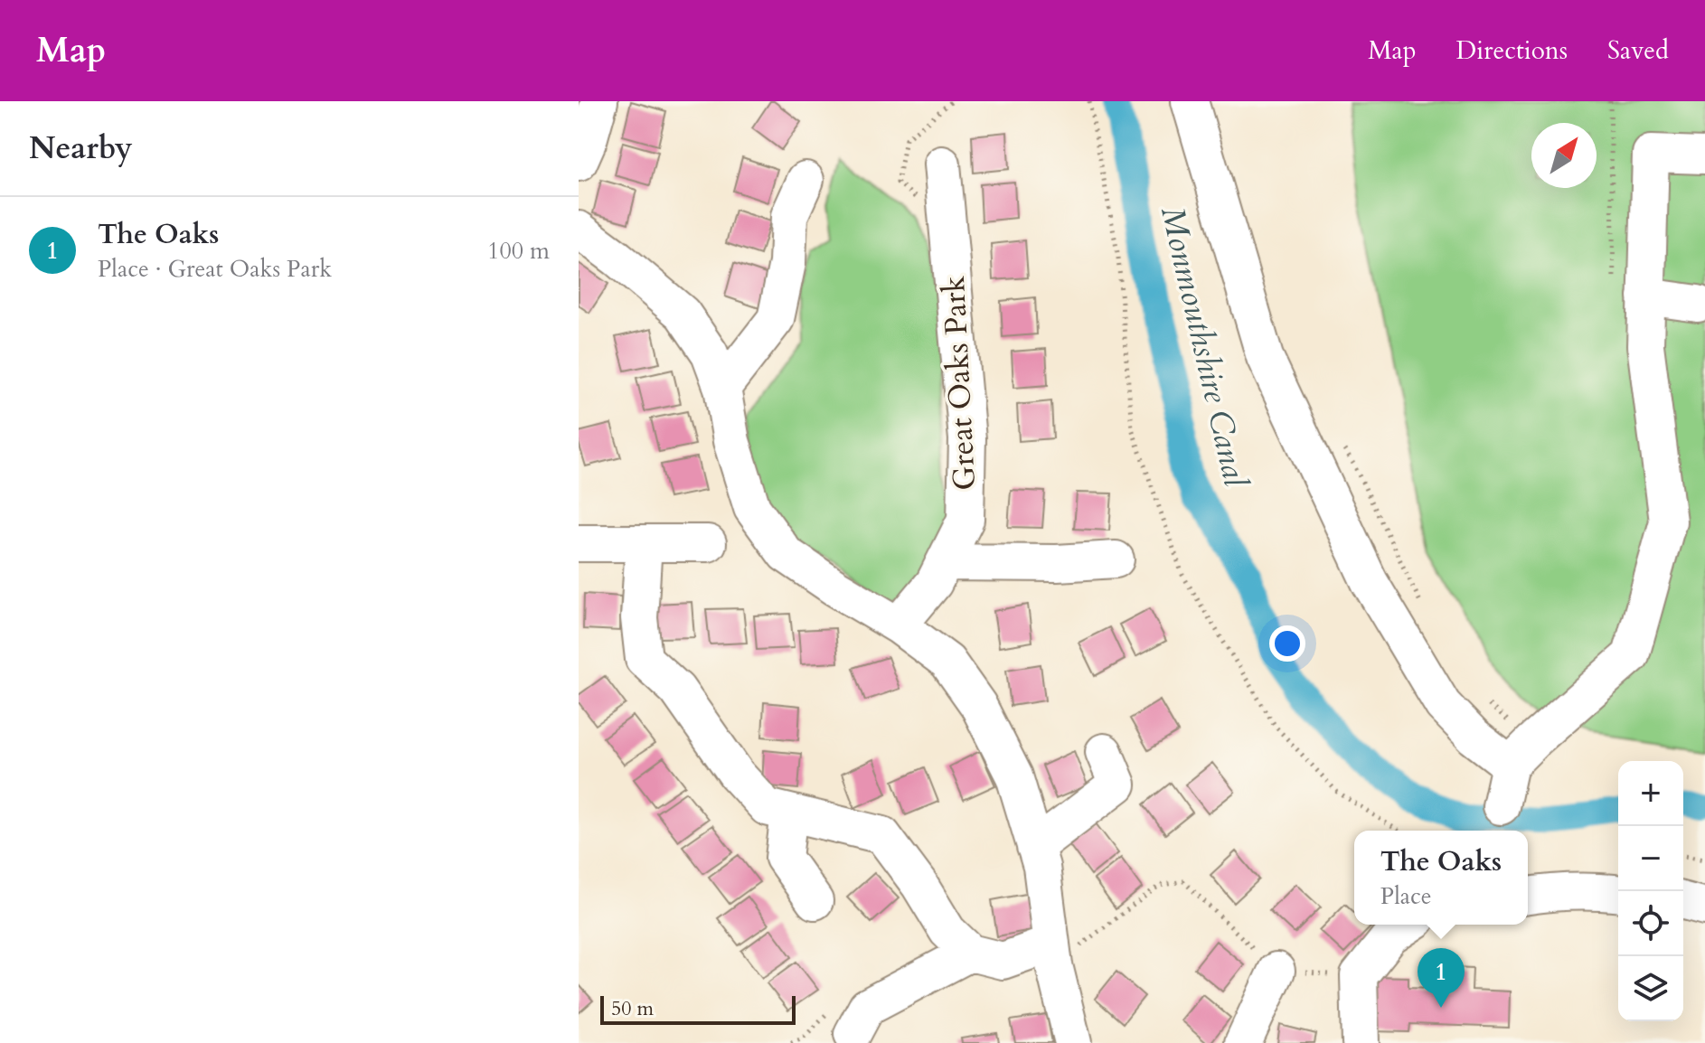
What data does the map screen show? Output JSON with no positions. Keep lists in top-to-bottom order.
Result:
{
  "streets": {
    "street": ["Great Oaks Park"]
  },
  "water": ["Monmouthshire Canal"],
  "scale_bar": "50 m",
  "north": "top right",
  "page": {
    "header": "Map",
    "nav": ["Map", "Directions", "Saved"],
    "heading": "Nearby",
    "list": [
      {
        "mark": "1",
        "name": "The Oaks",
        "note": "Place · Great Oaks Park",
        "value": "100 m"
      }
    ],
    "map_buttons": ["+", "−"],
    "popup": ["The Oaks", "Place"],
    "pins": "1",
    "scale": "50 m"
  }
}
